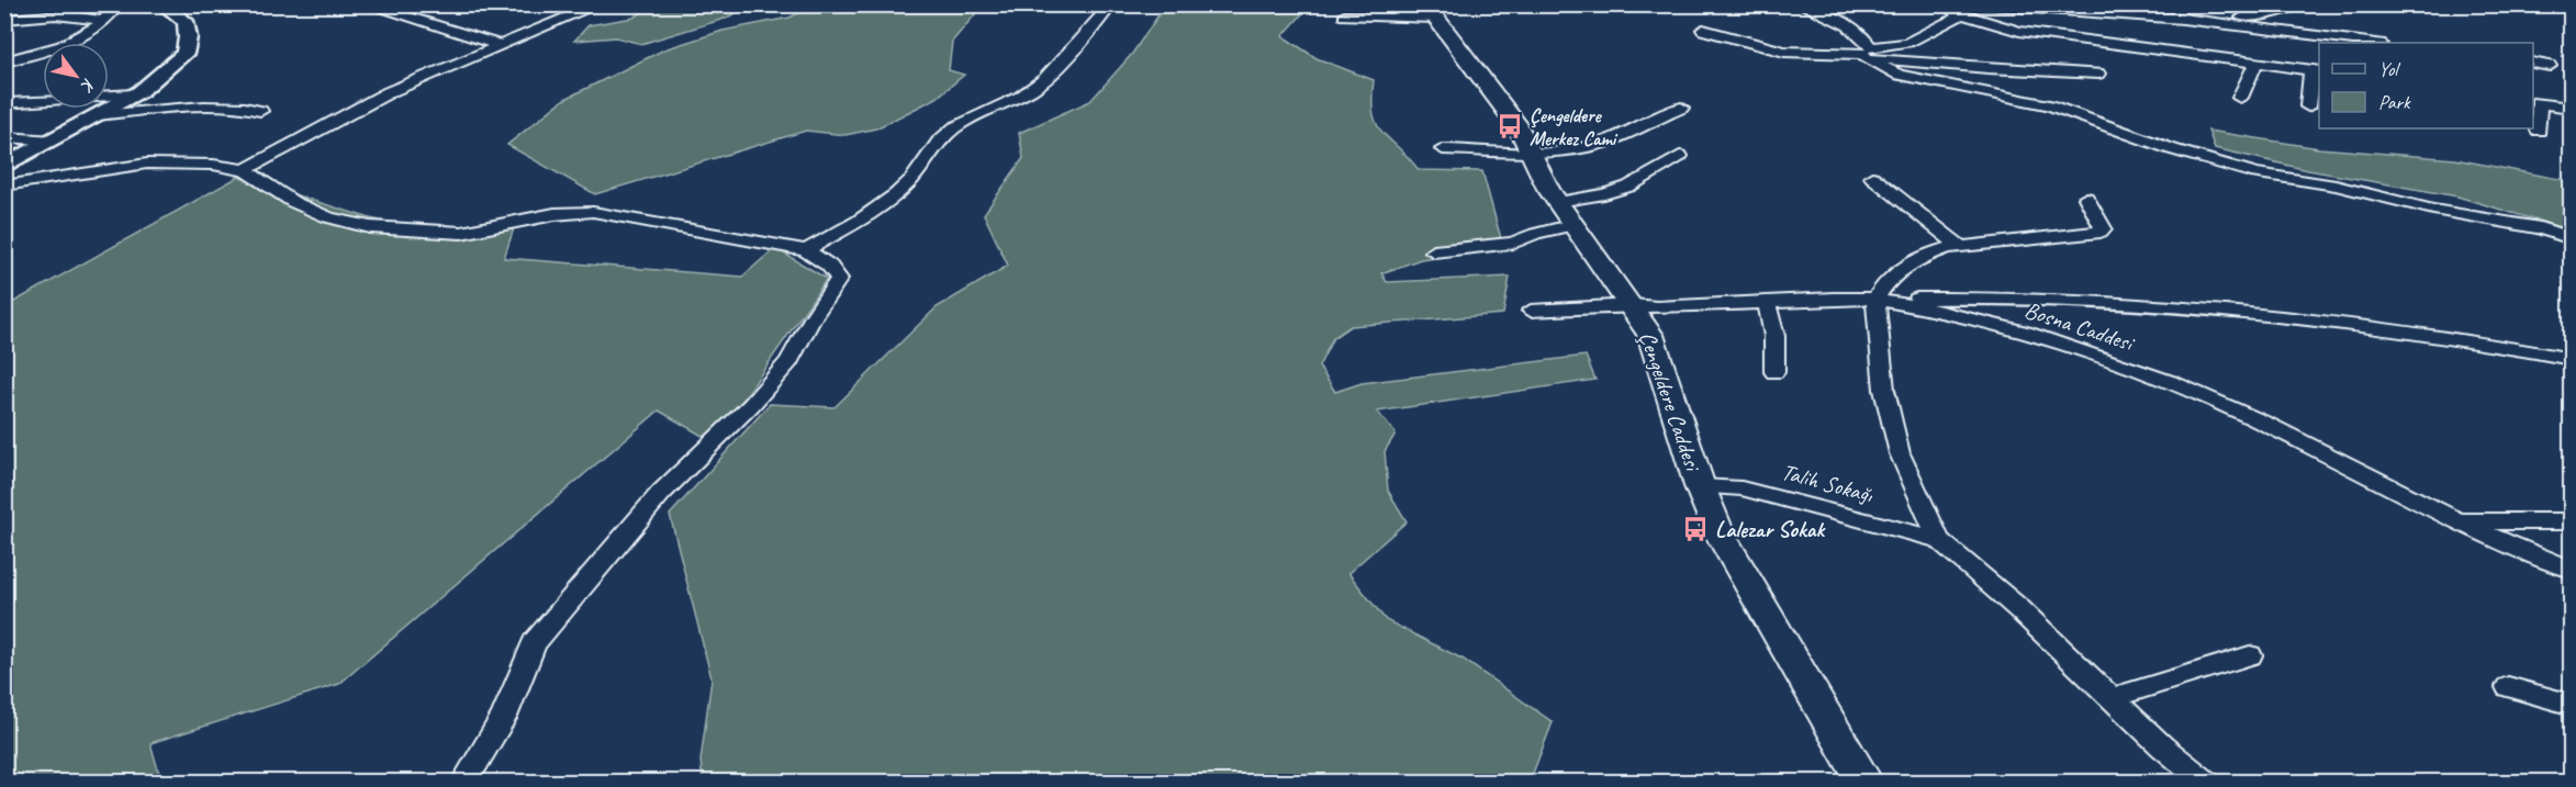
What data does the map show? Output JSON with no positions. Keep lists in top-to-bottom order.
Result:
{
  "streets": {
    "main road": ["Çengeldere Caddesi"],
    "street": ["Bosna Caddesi", "Talih Sokağı"]
  },
  "crossings": [
    ["Bosna Caddesi", "Çengeldere Caddesi"],
    ["Çengeldere Caddesi", "Talih Sokağı"]
  ],
  "places": {
    "bus stop": ["Çengeldere Merkez Cami", "Lalezar Sokak"]
  },
  "legend": ["Yol", "Park"],
  "north": "bottom right"
}
